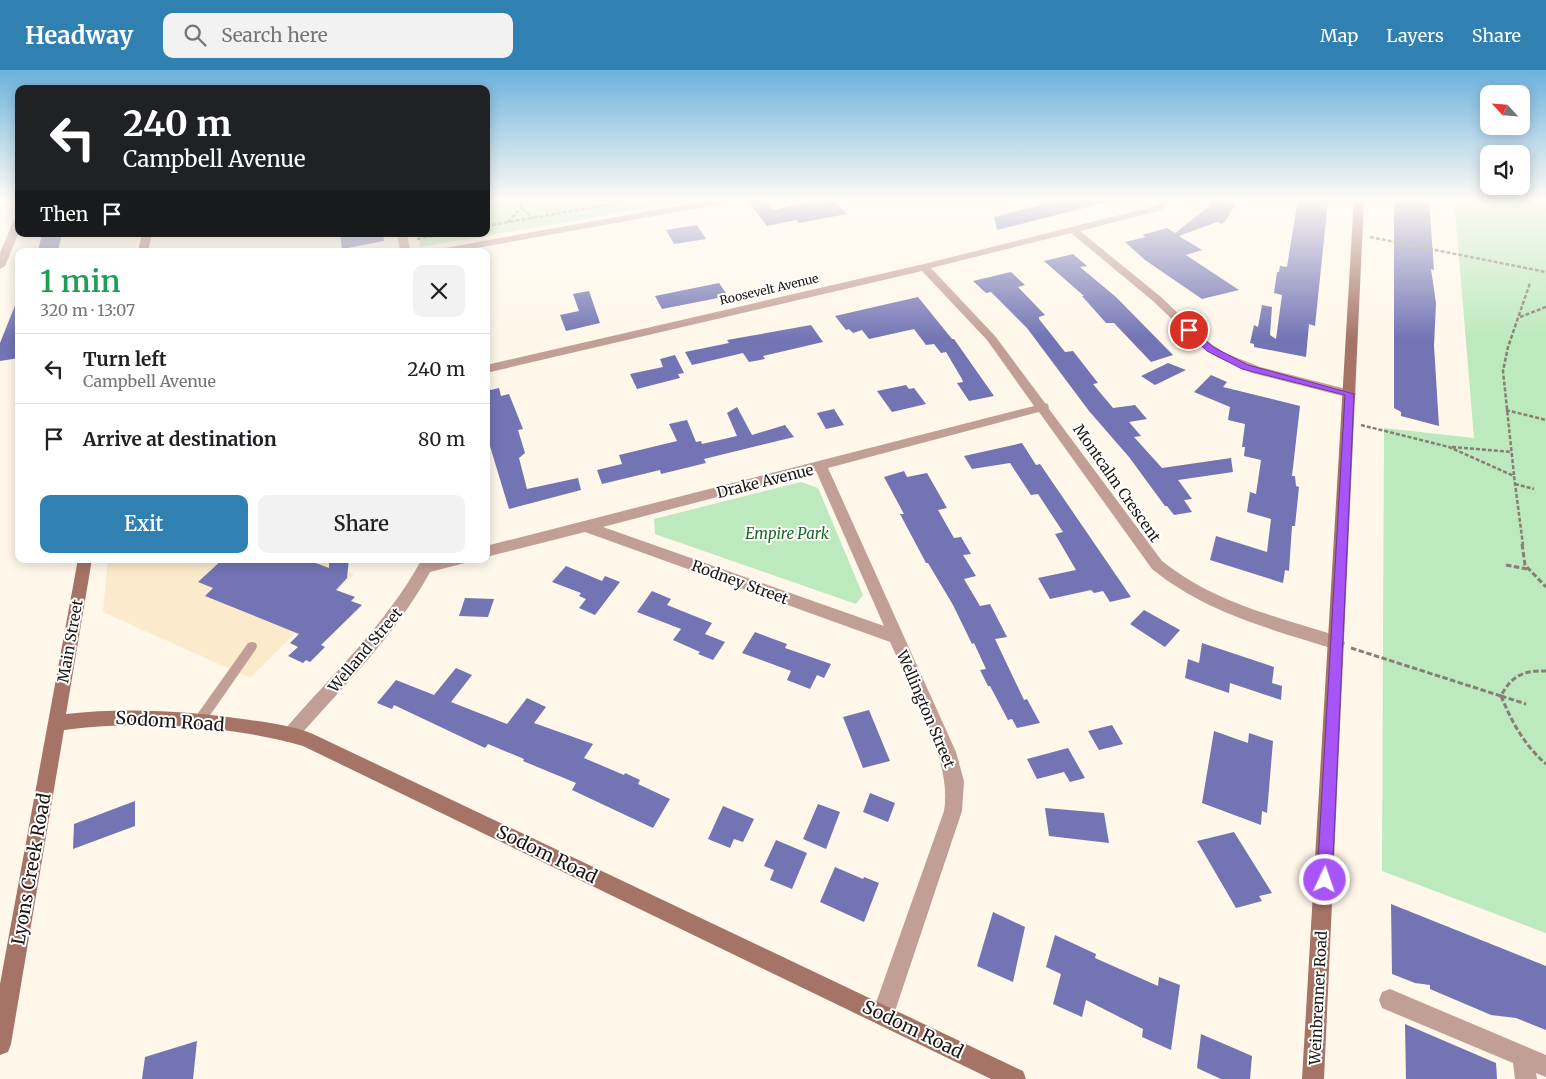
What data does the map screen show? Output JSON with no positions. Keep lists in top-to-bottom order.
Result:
{
  "streets": {
    "main road": [
      "Main Street",
      "Sodom Road",
      "Lyons Creek Road",
      "Weinbrenner Road"
    ],
    "street": [
      "Roosevelt Avenue",
      "Drake Avenue",
      "Montcalm Crescent",
      "Rodney Street",
      "Welland Street",
      "Wellington Street"
    ]
  },
  "crossings": [
    ["Roosevelt Avenue", "Montcalm Crescent"],
    ["Drake Avenue", "Montcalm Crescent"],
    ["Drake Avenue", "Rodney Street"],
    ["Drake Avenue", "Wellington Street"],
    ["Montcalm Crescent", "Weinbrenner Road"],
    ["Rodney Street", "Wellington Street"],
    ["Main Street", "Sodom Road"],
    ["Main Street", "Lyons Creek Road"],
    ["Welland Street", "Sodom Road"],
    ["Wellington Street", "Sodom Road"],
    ["Sodom Road", "Lyons Creek Road"]
  ],
  "parks": ["Empire Park"],
  "north": "top left",
  "page": {
    "header": "Headway",
    "search": "Search here",
    "nav": ["Map", "Layers", "Share"],
    "turn": ["240 m", "Campbell Avenue"],
    "then": "Then",
    "heading": ["1 min", "320 m · 13:07"],
    "list": [
      {
        "name": "Turn left",
        "note": "Campbell Avenue",
        "value": "240 m"
      },
      {
        "name": "Arrive at destination",
        "value": "80 m"
      }
    ],
    "buttons": ["Exit", "Share"]
  }
}
